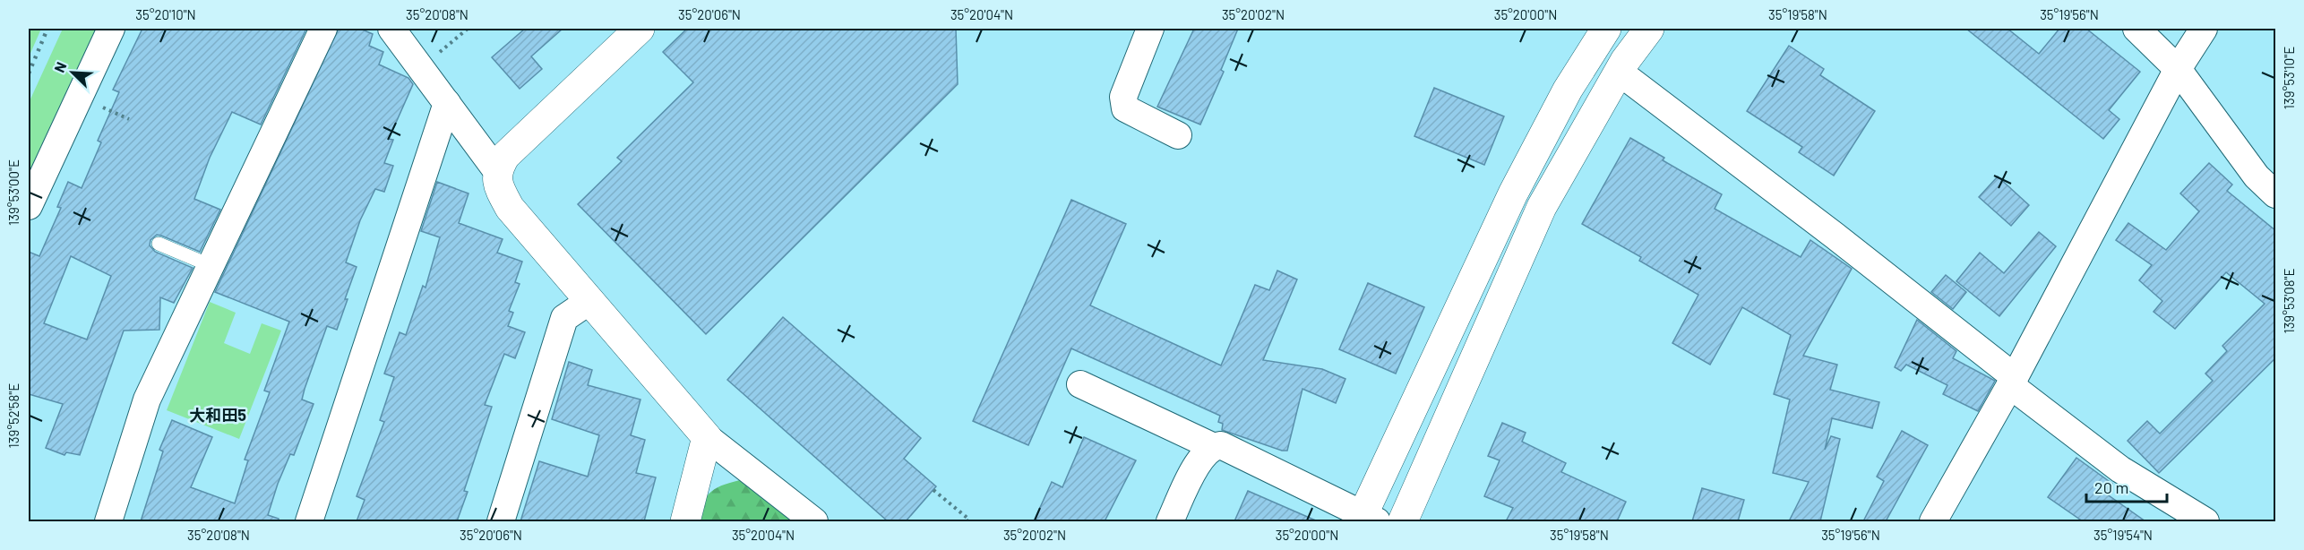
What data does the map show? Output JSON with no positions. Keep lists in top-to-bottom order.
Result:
{
  "districts": ["大和田5"],
  "scale_bar": "20 m",
  "north": "top left",
  "coordinates": [
    "35°20'10\"N",
    "35°20'08\"N",
    "35°20'06\"N",
    "35°20'04\"N",
    "35°20'02\"N",
    "35°20'00\"N",
    "35°19'58\"N",
    "35°19'56\"N",
    "139°53'10\"E",
    "139°53'00\"E",
    "139°53'08\"E",
    "139°52'58\"E",
    "35°19'54\"N"
  ]
}
